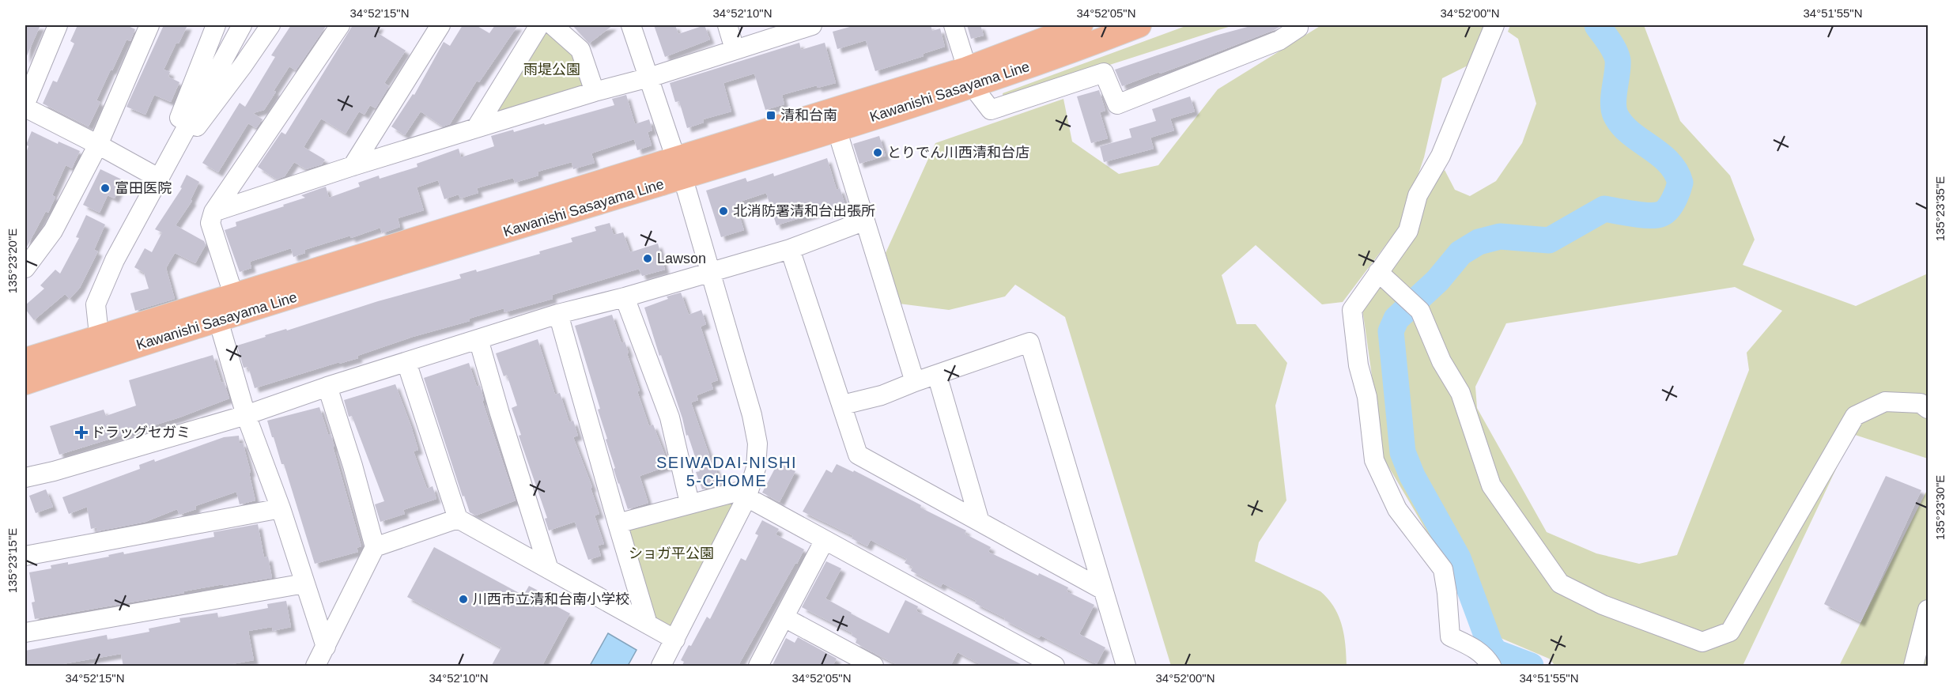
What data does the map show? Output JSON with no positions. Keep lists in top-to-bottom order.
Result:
{
  "streets": {
    "main road": ["Kawanishi Sasayama Line"]
  },
  "districts": ["SEIWADAI-NISHI 5-CHOME"],
  "parks": ["雨堤公園", "ショガ平公園"],
  "places": {
    "transit": ["清和台南"],
    "other": [
      "とりでん川西清和台店",
      "富田医院",
      "北消防署清和台出張所",
      "Lawson",
      "川西市立清和台南小学校"
    ],
    "health": ["ドラッグセガミ"]
  },
  "coordinates": [
    "34°52'15\"N",
    "34°52'10\"N",
    "34°52'05\"N",
    "34°52'00\"N",
    "34°51'55\"N",
    "135°23'35\"E",
    "135°23'20\"E",
    "135°23'30\"E",
    "135°23'15\"E"
  ]
}
